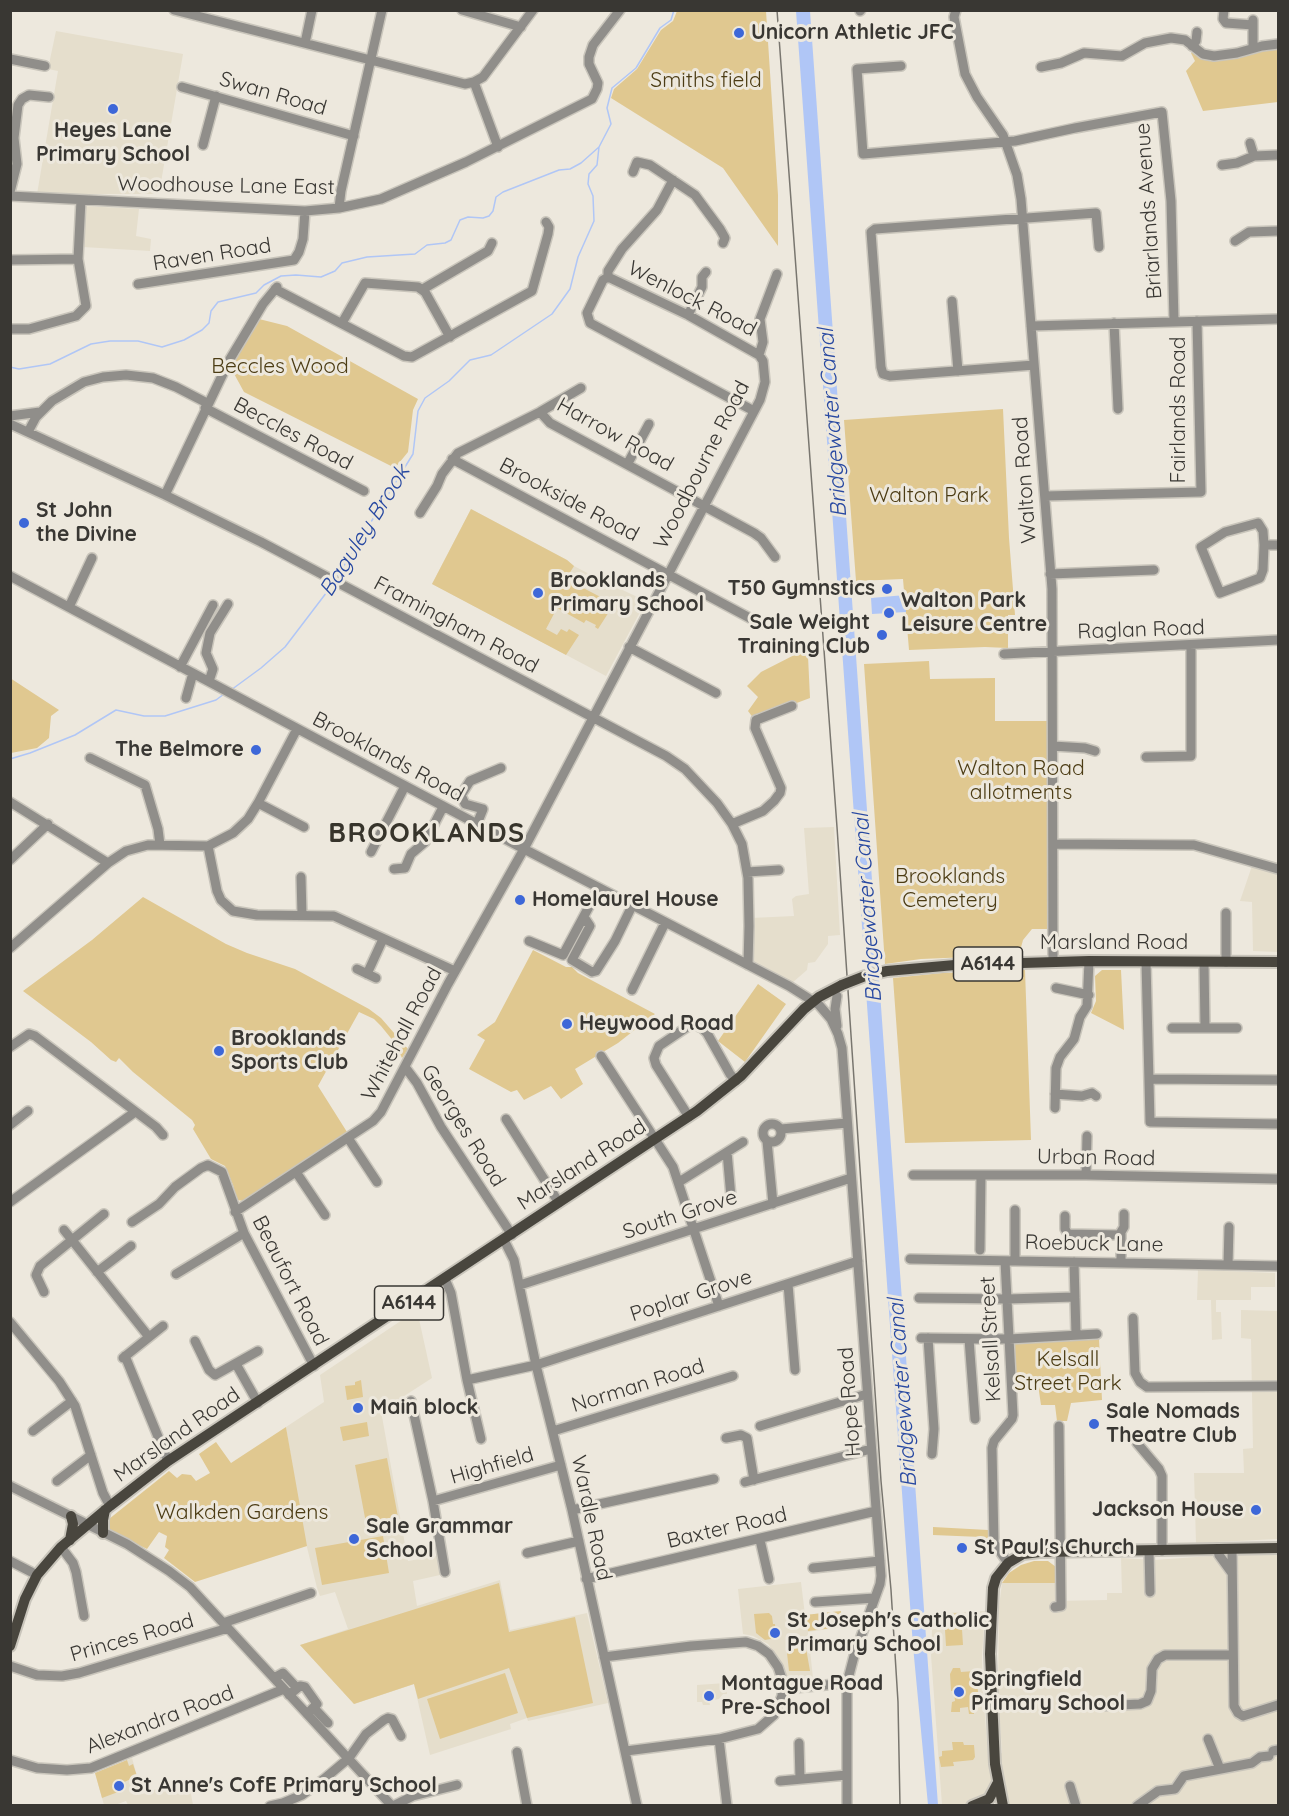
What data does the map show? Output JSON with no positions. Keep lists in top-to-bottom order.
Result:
{
  "streets": {
    "main road": ["Marsland Road", "A6144"],
    "street": [
      "Swan Road",
      "Woodhouse Lane East",
      "Briarlands Avenue",
      "Raven Road",
      "Wenlock Road",
      "Fairlands Road",
      "Beccles Road",
      "Harrow Road",
      "Woodbourne Road",
      "Walton Road",
      "Brookside Road",
      "Framingham Road",
      "Raglan Road",
      "Brooklands Road",
      "Whitehall Road",
      "Georges Road",
      "Urban Road",
      "South Grove",
      "Roebuck Lane",
      "Beaufort Road",
      "Poplar Grove",
      "Kelsall Street",
      "Norman Road",
      "Hope Road",
      "Highfield",
      "Wardle Road",
      "Baxter Road",
      "Princes Road",
      "Alexandra Road"
    ]
  },
  "crossings": [
    ["Woodhouse Lane East", "Raven Road"],
    ["Briarlands Avenue", "Walton Road"],
    ["Wenlock Road", "Woodbourne Road"],
    ["Fairlands Road", "Walton Road"],
    ["Harrow Road", "Woodbourne Road"],
    ["Woodbourne Road", "Brookside Road"],
    ["Woodbourne Road", "Framingham Road"],
    ["Woodbourne Road", "Brooklands Road"],
    ["Woodbourne Road", "Whitehall Road"],
    ["Walton Road", "Raglan Road"],
    ["Walton Road", "Marsland Road"],
    ["Framingham Road", "Brooklands Road"],
    ["Brooklands Road", "Marsland Road"],
    ["Brooklands Road", "Whitehall Road"],
    ["Brooklands Road", "Hope Road"],
    ["Marsland Road", "Georges Road"],
    ["Marsland Road", "Beaufort Road"],
    ["Marsland Road", "Hope Road"],
    ["Marsland Road", "Wardle Road"],
    ["Whitehall Road", "Georges Road"],
    ["Whitehall Road", "Beaufort Road"],
    ["Georges Road", "Wardle Road"],
    ["South Grove", "Hope Road"],
    ["South Grove", "Wardle Road"],
    ["Roebuck Lane", "Kelsall Street"],
    ["Poplar Grove", "Hope Road"],
    ["Poplar Grove", "Wardle Road"],
    ["Norman Road", "Wardle Road"],
    ["Hope Road", "Baxter Road"],
    ["Highfield", "Wardle Road"],
    ["Wardle Road", "Baxter Road"]
  ],
  "districts": ["BROOKLANDS"],
  "water": ["Bridgewater Canal", "Baguley Brook"],
  "parks": [
    "Smiths field",
    "Beccles Wood",
    "Walton Park",
    "Walton Road allotments",
    "Brooklands Cemetery",
    "Kelsall Street Park",
    "Walkden Gardens"
  ],
  "places": [
    "Unicorn Athletic JFC",
    "Heyes Lane Primary School",
    "St John the Divine",
    "T50 Gymnstics",
    "Brooklands Primary School",
    "Walton Park Leisure Centre",
    "Sale Weight Training Club",
    "The Belmore",
    "Homelaurel House",
    "Heywood Road",
    "Brooklands Sports Club",
    "Main block",
    "Sale Nomads Theatre Club",
    "Jackson House",
    "Sale Grammar School",
    "St Paul's Church",
    "St Joseph's Catholic Primary School",
    "Springfield Primary School",
    "Montague Road Pre-School",
    "St Anne's CofE Primary School"
  ]
}
